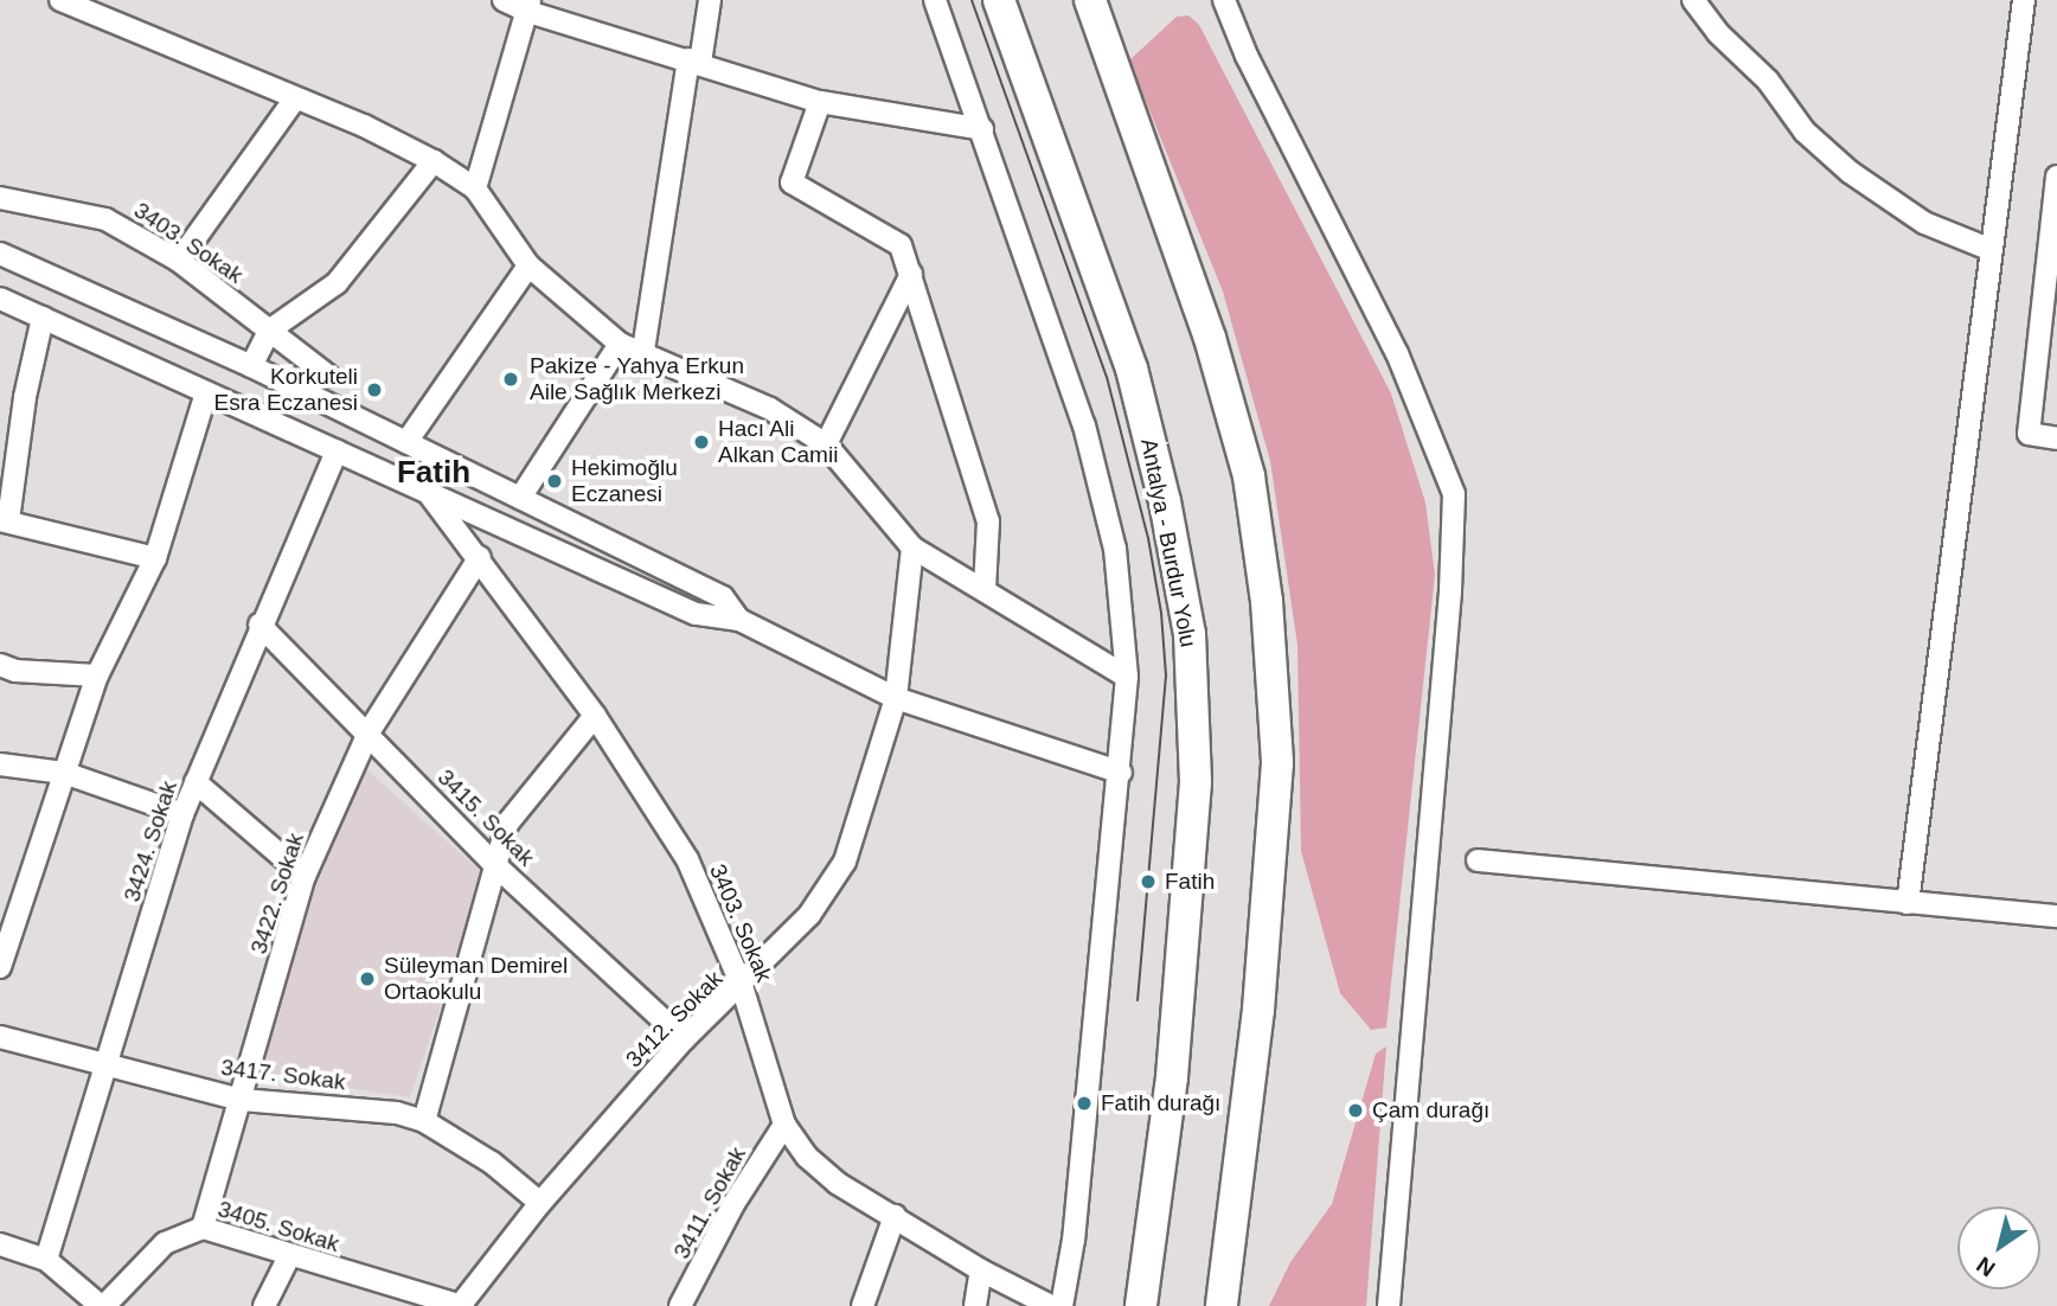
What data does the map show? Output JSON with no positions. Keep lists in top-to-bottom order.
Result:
{
  "streets": {
    "highway": ["Antalya - Burdur Yolu"],
    "street": [
      "3403. Sokak",
      "3415. Sokak",
      "3424. Sokak",
      "3422. Sokak",
      "3412. Sokak",
      "3417. Sokak",
      "3411. Sokak",
      "3405. Sokak"
    ]
  },
  "crossings": [
    ["3403. Sokak", "3422. Sokak"],
    ["3403. Sokak", "3412. Sokak"],
    ["3403. Sokak", "3411. Sokak"],
    ["3415. Sokak", "3424. Sokak"],
    ["3415. Sokak", "3422. Sokak"],
    ["3415. Sokak", "3412. Sokak"],
    ["3424. Sokak", "3417. Sokak"],
    ["3422. Sokak", "3417. Sokak"],
    ["3422. Sokak", "3405. Sokak"],
    ["3412. Sokak", "3417. Sokak"],
    ["3412. Sokak", "3405. Sokak"]
  ],
  "districts": ["Fatih"],
  "places": [
    "Pakize - Yahya Erkun Aile Sağlık Merkezi",
    "Korkuteli Esra Eczanesi",
    "Hacı Ali Alkan Camii",
    "Hekimoğlu Eczanesi",
    "Fatih",
    "Süleyman Demirel Ortaokulu",
    "Fatih durağı",
    "Çam durağı"
  ],
  "north": "bottom left"
}
